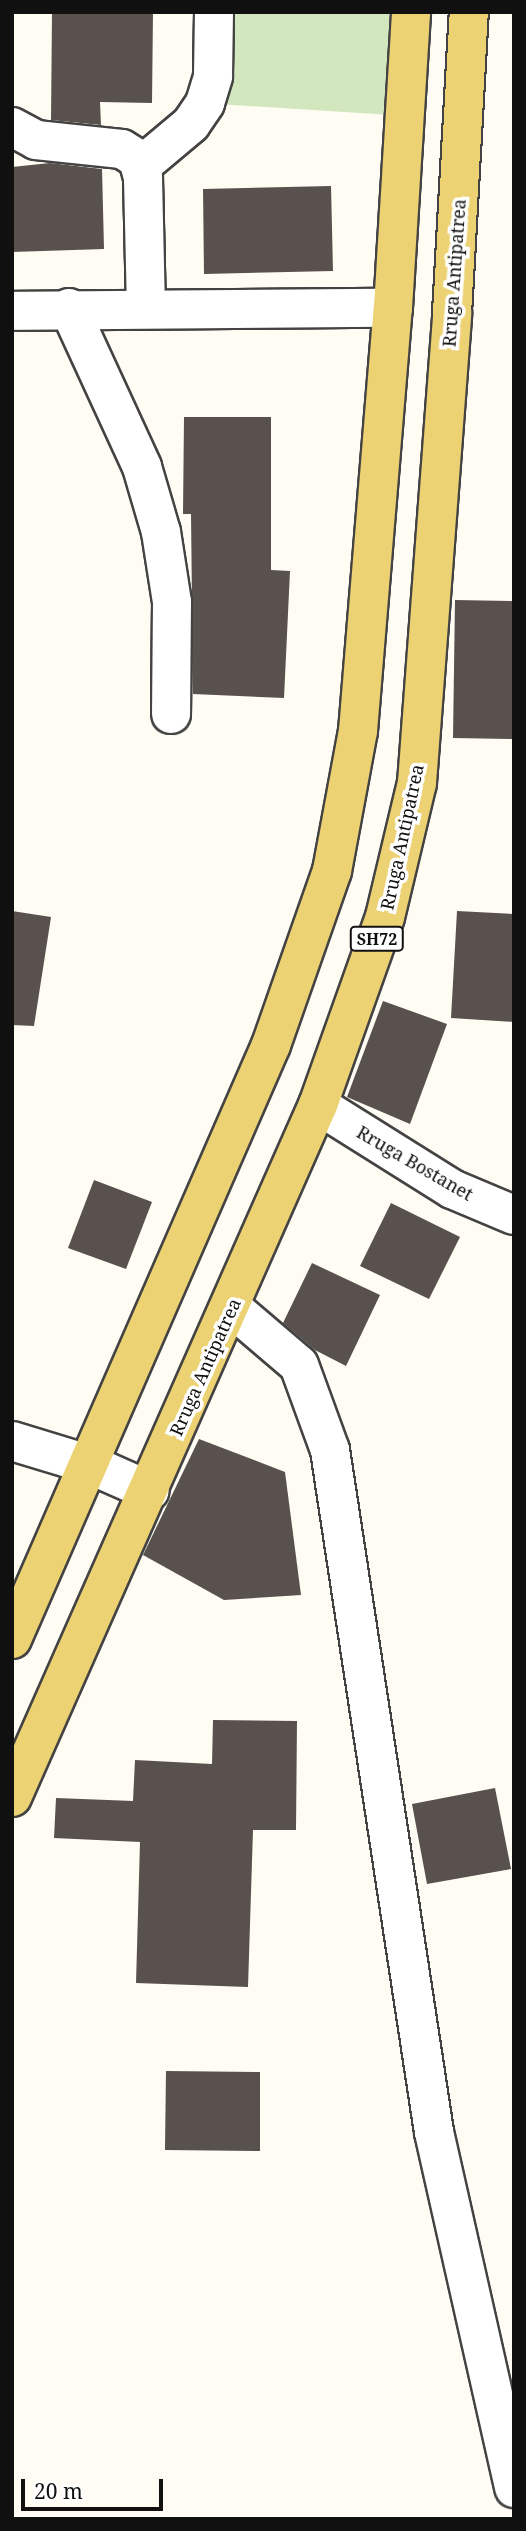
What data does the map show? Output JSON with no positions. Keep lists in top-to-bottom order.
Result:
{
  "streets": {
    "main road": ["Rruga Antipatrea", "SH72"],
    "street": ["Rruga Bostanet"]
  },
  "crossings": [
    ["Rruga Antipatrea", "Rruga Bostanet"]
  ],
  "scale_bar": "20 m"
}
